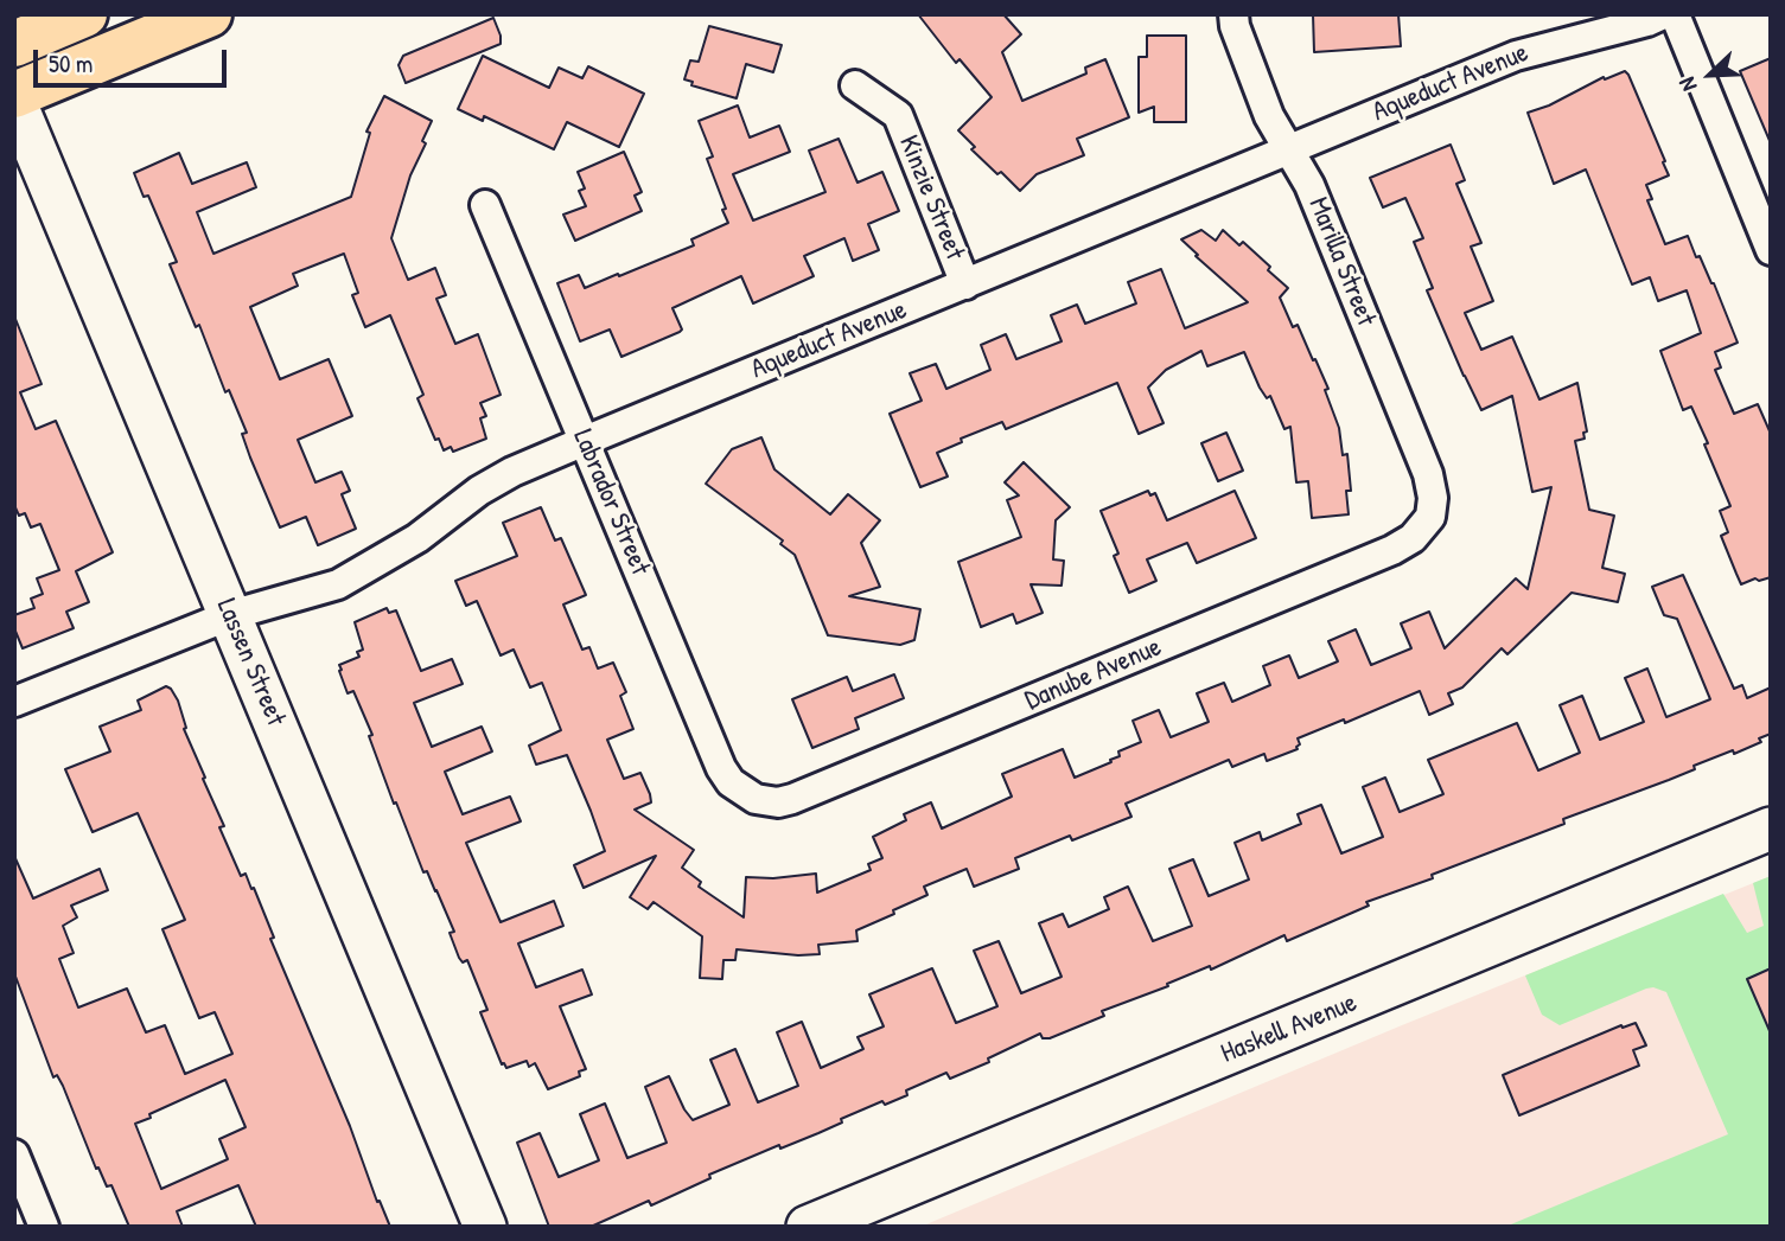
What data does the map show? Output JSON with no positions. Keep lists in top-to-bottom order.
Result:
{
  "streets": {
    "main road": ["Lassen Street", "Haskell Avenue"],
    "street": [
      "Aqueduct Avenue",
      "Kinzie Street",
      "Marilla Street",
      "Labrador Street",
      "Danube Avenue"
    ]
  },
  "crossings": [
    ["Aqueduct Avenue", "Kinzie Street"],
    ["Aqueduct Avenue", "Marilla Street"],
    ["Aqueduct Avenue", "Labrador Street"],
    ["Aqueduct Avenue", "Lassen Street"],
    ["Marilla Street", "Danube Avenue"],
    ["Labrador Street", "Danube Avenue"]
  ],
  "scale_bar": "50 m",
  "north": "bottom left"
}
